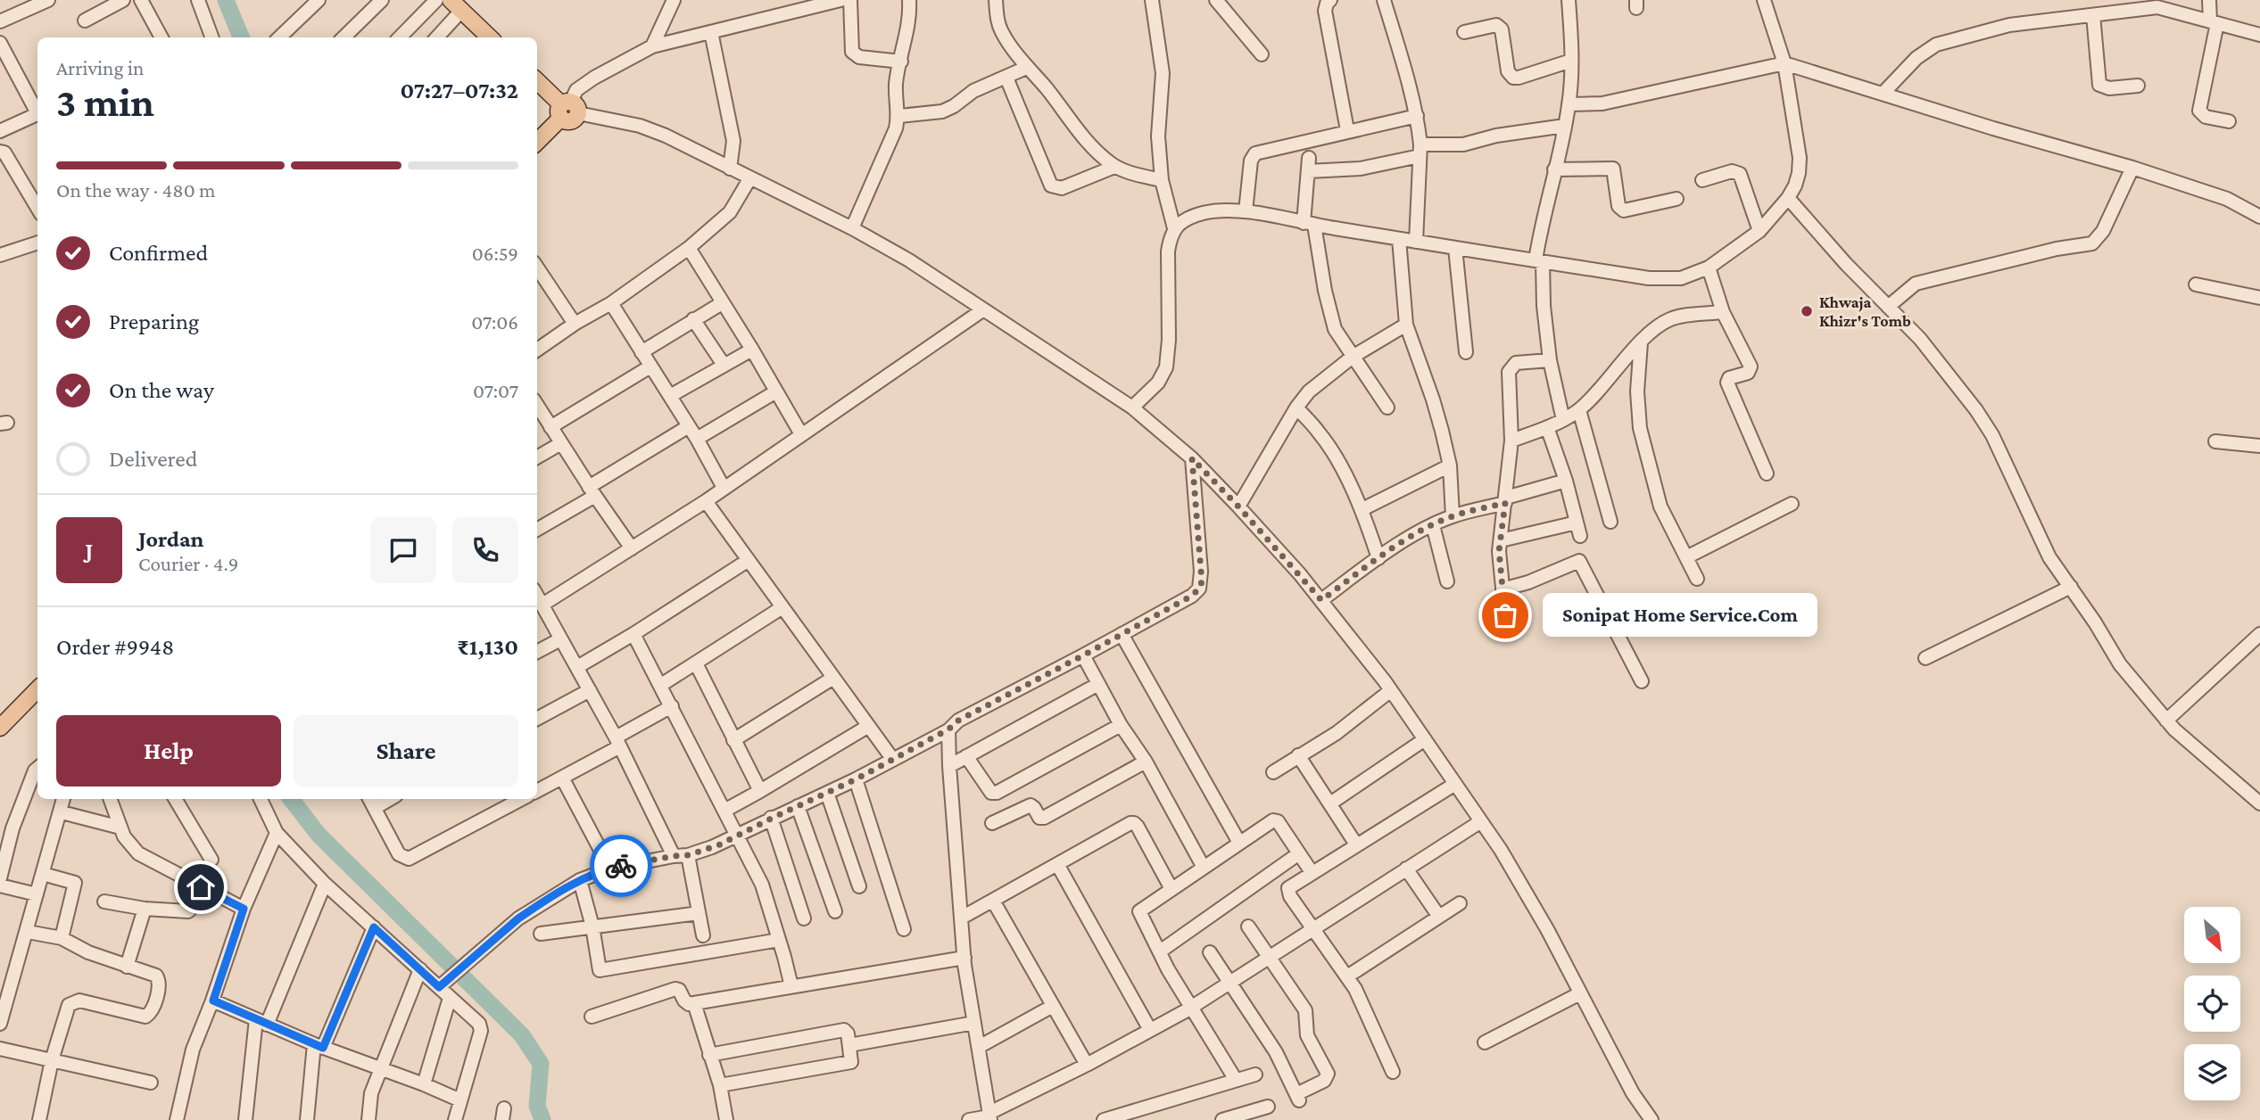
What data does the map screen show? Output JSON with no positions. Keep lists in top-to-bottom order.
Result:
{
  "places": ["Khwaja Khizr's Tomb", "Sonipat Home Service.Com"],
  "north": "bottom right",
  "page": {
    "heading": ["3 min", "Arriving in", "07:27–07:32"],
    "panel": [
      "Jordan",
      "Courier · 4.9",
      "Order #9948",
      "₹1,130"
    ],
    "bar": "On the way · 480 m",
    "list": [
      ["Confirmed", "06:59"],
      ["Preparing", "07:06"],
      ["On the way", "07:07"],
      "Delivered"
    ],
    "round": "J",
    "bubble": "Sonipat Home Service.Com",
    "buttons": ["Help", "Share"]
  }
}
